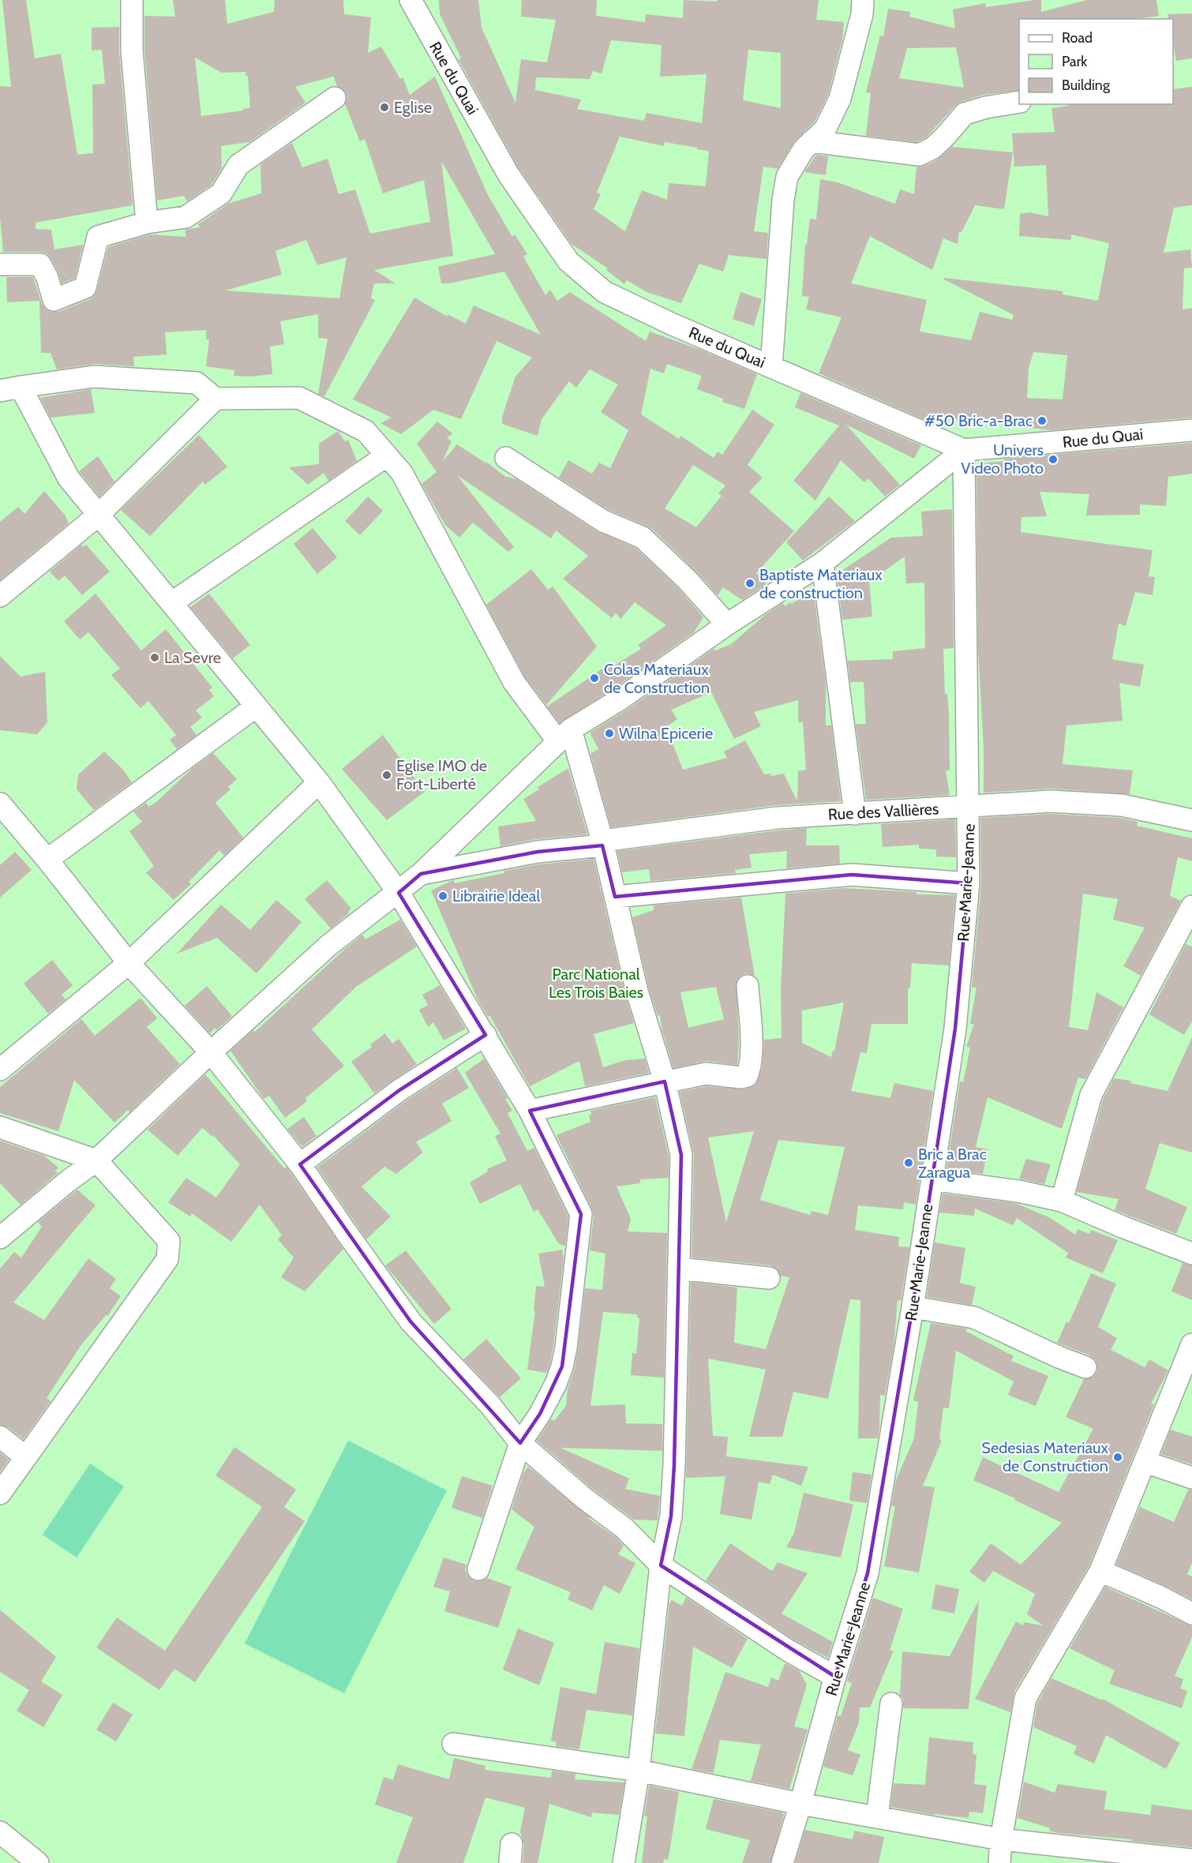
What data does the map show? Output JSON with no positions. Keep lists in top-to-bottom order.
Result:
{
  "streets": {
    "street": ["Rue du Quai", "Rue des Vallières", "Rue Marie-Jeanne"]
  },
  "crossings": [
    ["Rue du Quai", "Rue Marie-Jeanne"],
    ["Rue des Vallières", "Rue Marie-Jeanne"]
  ],
  "parks": ["Parc National Les Trois Baies"],
  "places": [
    "Eglise",
    "#50 Bric-a-Brac",
    "Univers Video Photo",
    "Baptiste Materiaux de construction",
    "La Sevre",
    "Colas Materiaux de Construction",
    "Wilna Epicerie",
    "Eglise IMO de Fort-Liberté",
    "Librairie Ideal",
    "Bric a Brac Zaragua",
    "Sedesias Materiaux de Construction"
  ],
  "legend": ["Road", "Park", "Building"]
}
